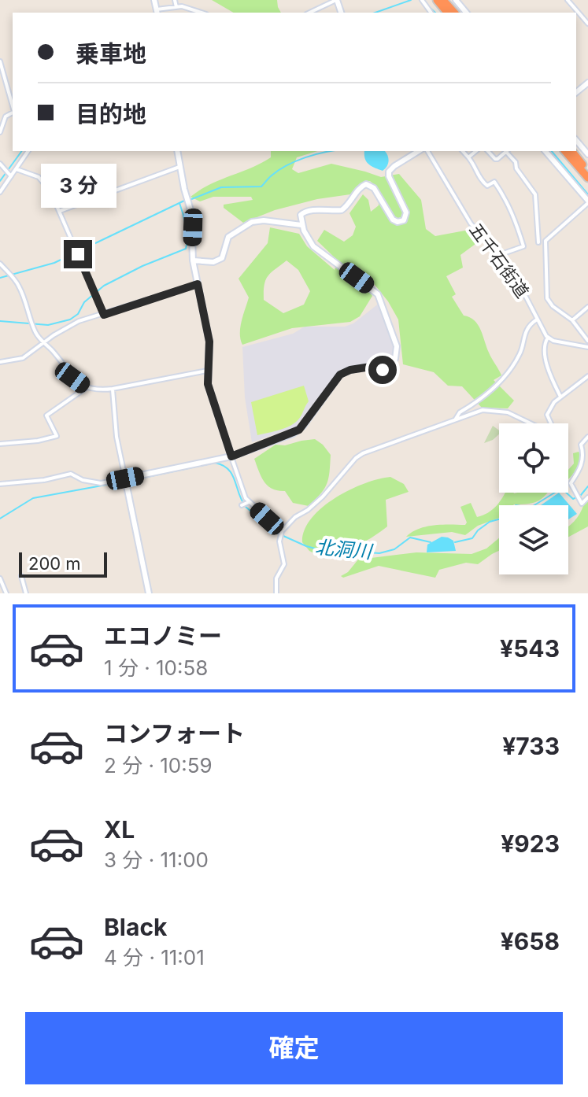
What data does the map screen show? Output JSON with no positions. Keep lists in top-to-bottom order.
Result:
{
  "streets": {
    "street": ["五千石街道"]
  },
  "water": ["北洞川"],
  "scale_bar": "200 m",
  "page": {
    "banner": ["乗車地", "目的地"],
    "bubble": "3 分",
    "scale": "200 m",
    "list": [
      {
        "name": "エコノミー",
        "note": "1 分 · 10:58",
        "value": "¥543"
      },
      {
        "name": "コンフォート",
        "note": "2 分 · 10:59",
        "value": "¥733"
      },
      {
        "name": "XL",
        "note": "3 分 · 11:00",
        "value": "¥923"
      },
      {
        "name": "Black",
        "note": "4 分 · 11:01",
        "value": "¥658"
      }
    ],
    "buttons": "確定"
  }
}
